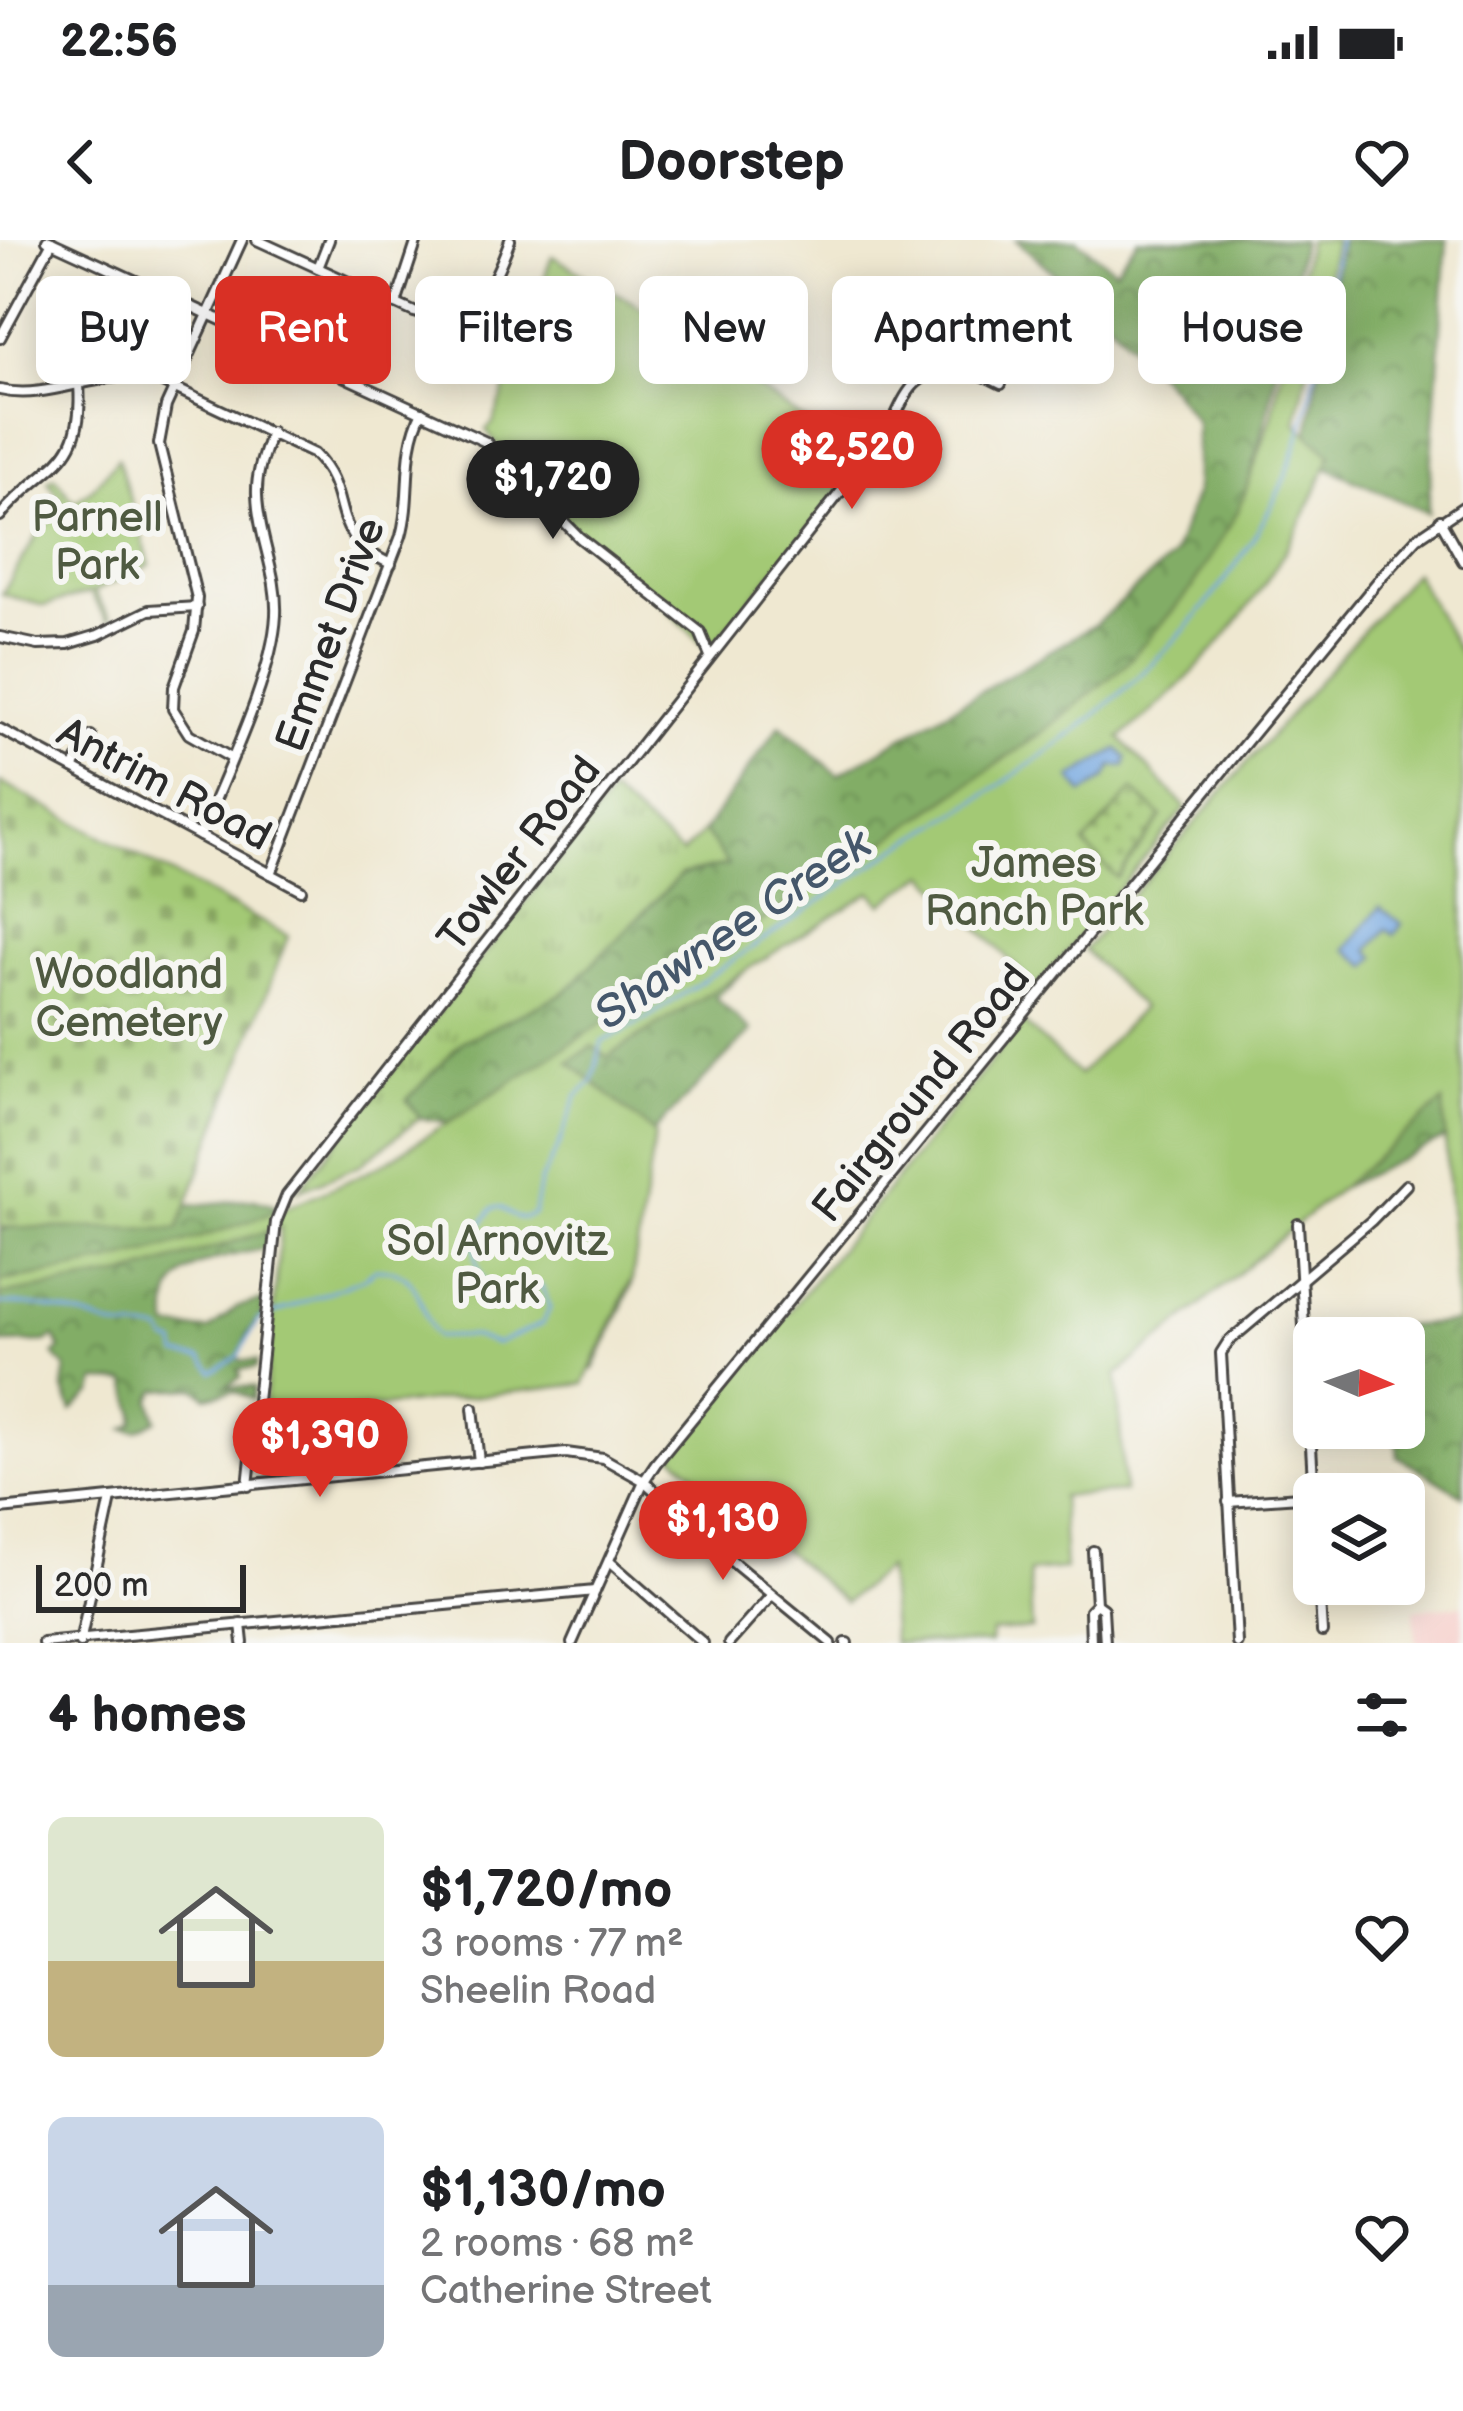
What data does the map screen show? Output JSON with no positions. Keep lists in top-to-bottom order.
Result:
{
  "streets": {
    "street": [
      "Emmet Drive",
      "Antrim Road",
      "Towler Road",
      "Fairground Road"
    ]
  },
  "crossings": [
    ["Emmet Drive", "Antrim Road"]
  ],
  "water": ["Shawnee Creek"],
  "parks": [
    "Parnell Park",
    "James Ranch Park",
    "Woodland Cemetery",
    "Sol Arnovitz Park"
  ],
  "scale_bar": "200 m",
  "north": "right",
  "page": {
    "status": "22:56",
    "header": "Doorstep",
    "chip": [
      "Buy",
      "Rent",
      "Filters",
      "New",
      "Apartment",
      "House"
    ],
    "price": [
      "$2,520",
      "$1,720",
      "$1,390",
      "$1,130"
    ],
    "scale": "200 m",
    "heading": "4 homes",
    "list": [
      {
        "name": "$1,720/mo",
        "note": "3 rooms · 77 m² · Sheelin Road"
      },
      {
        "name": "$1,130/mo",
        "note": "2 rooms · 68 m² · Catherine Street"
      }
    ]
  }
}
